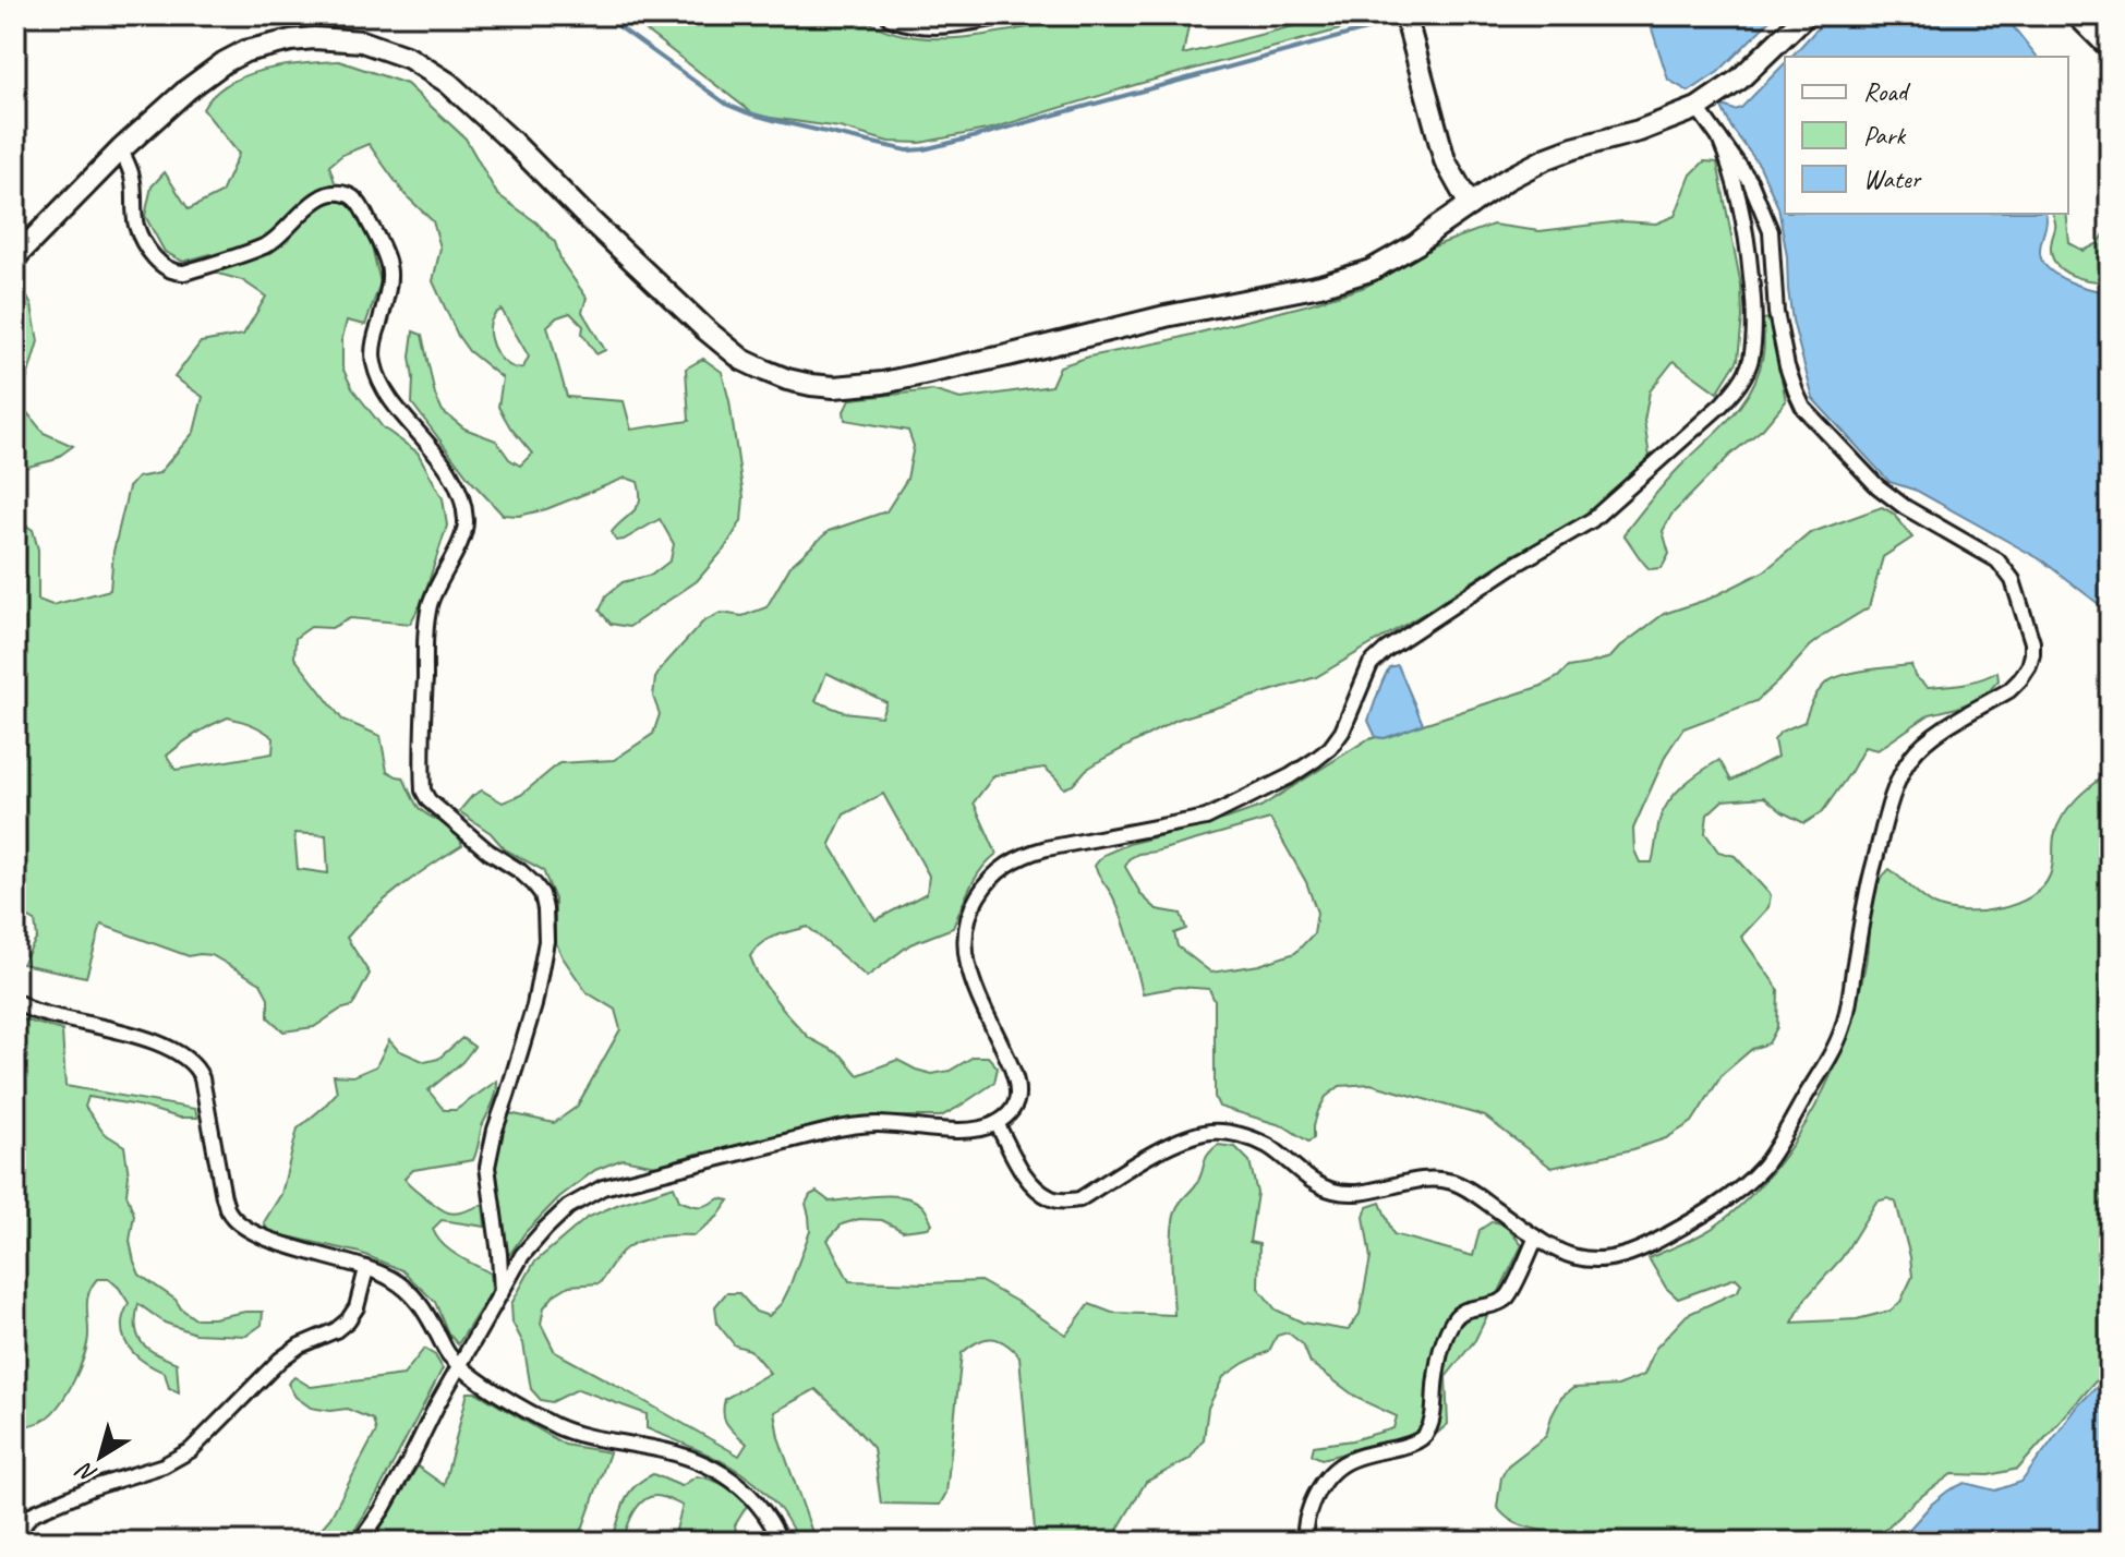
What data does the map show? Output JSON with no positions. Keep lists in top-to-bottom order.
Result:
{
  "legend": ["Road", "Park", "Water"],
  "north": "bottom left"
}
